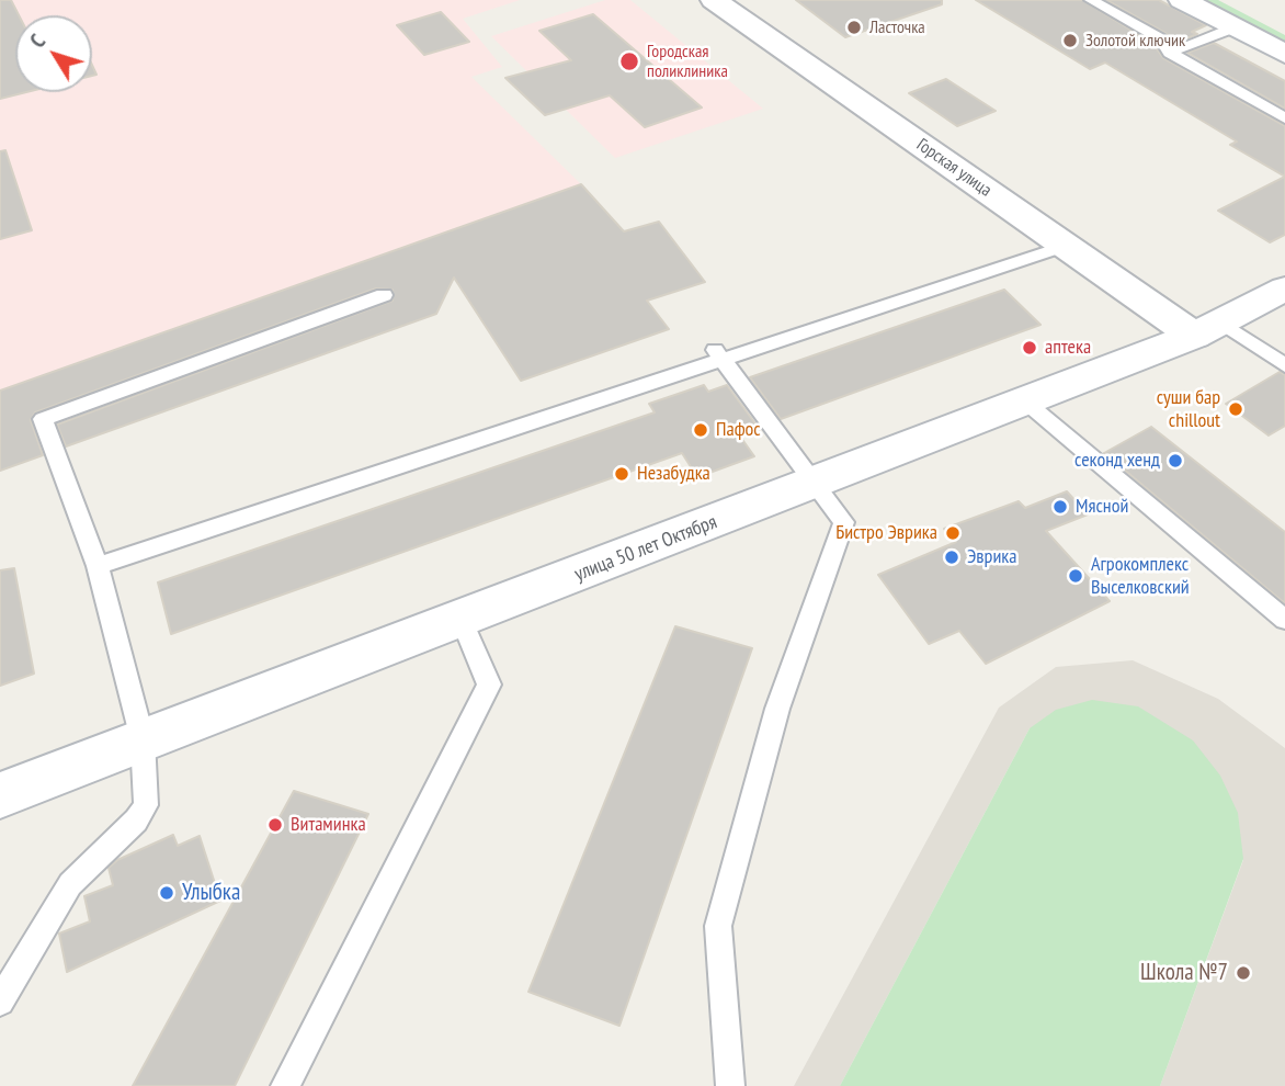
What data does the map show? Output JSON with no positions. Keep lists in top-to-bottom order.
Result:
{
  "streets": {
    "main road": ["Горская улица", "улица 50 лет Октября"]
  },
  "crossings": [
    ["Горская улица", "улица 50 лет Октября"]
  ],
  "places": [
    "Ласточка",
    "Золотой ключик",
    "Городская поликлиника",
    "аптека",
    "суши бар chillout",
    "Пафос",
    "секонд хенд",
    "Незабудка",
    "Мясной",
    "Бистро Эврика",
    "Эврика",
    "Агрокомплекс Выселковский",
    "Витаминка",
    "Улыбка",
    "Школа №7"
  ],
  "north": "top left"
}
